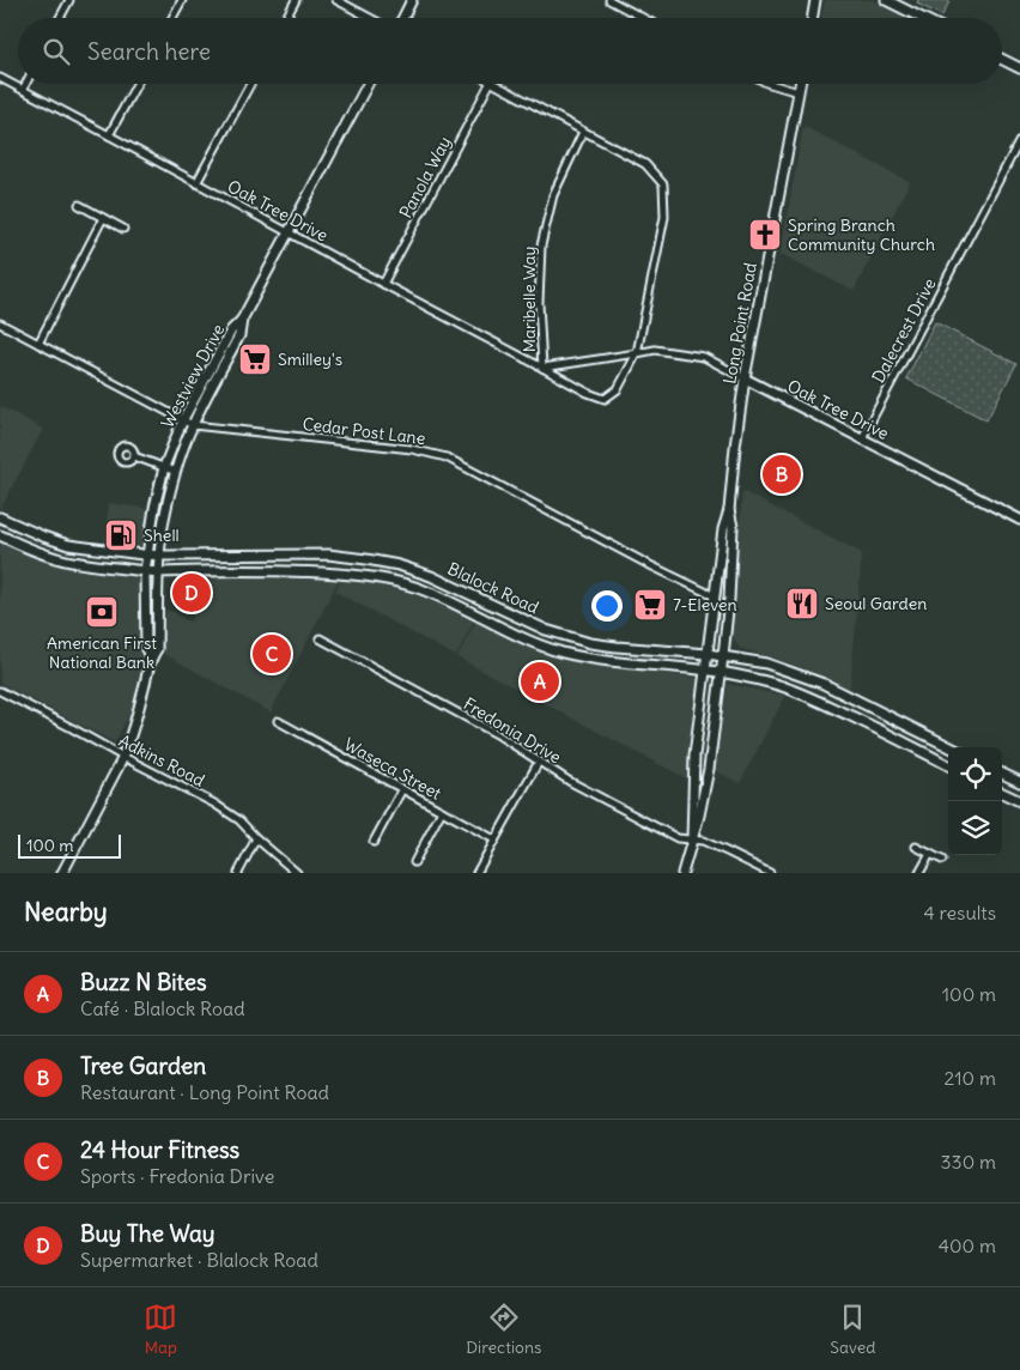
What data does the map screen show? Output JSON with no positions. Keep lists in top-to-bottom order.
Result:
{
  "streets": {
    "main road": [
      "Oak Tree Drive",
      "Long Point Road",
      "Westview Drive",
      "Blalock Road"
    ],
    "street": [
      "Panola Way",
      "Maribelle Way",
      "Dalecrest Drive",
      "Cedar Post Lane",
      "Fredonia Drive",
      "Adkins Road",
      "Waseca Street"
    ]
  },
  "crossings": [
    ["Panola Way", "Oak Tree Drive"],
    ["Oak Tree Drive", "Maribelle Way"],
    ["Oak Tree Drive", "Long Point Road"],
    ["Oak Tree Drive", "Dalecrest Drive"],
    ["Oak Tree Drive", "Westview Drive"],
    ["Long Point Road", "Cedar Post Lane"],
    ["Long Point Road", "Blalock Road"],
    ["Long Point Road", "Fredonia Drive"],
    ["Westview Drive", "Cedar Post Lane"],
    ["Westview Drive", "Blalock Road"],
    ["Westview Drive", "Adkins Road"]
  ],
  "places": {
    "church": ["Spring Branch Community Church"],
    "supermarket": ["Smilley's", "7-Eleven"],
    "fuel station": ["Shell"],
    "restaurant": ["Seoul Garden"],
    "bank": ["American First National Bank"]
  },
  "scale_bar": "100 m",
  "page": {
    "search": "Search here",
    "pins": [
      "B",
      "D",
      "C",
      "A"
    ],
    "scale": "100 m",
    "heading": ["Nearby", "4 results"],
    "list": [
      {
        "mark": "A",
        "name": "Buzz N Bites",
        "note": "Café · Blalock Road",
        "value": "100 m"
      },
      {
        "mark": "B",
        "name": "Tree Garden",
        "note": "Restaurant · Long Point Road",
        "value": "210 m"
      },
      {
        "mark": "C",
        "name": "24 Hour Fitness",
        "note": "Sports · Fredonia Drive",
        "value": "330 m"
      },
      {
        "mark": "D",
        "name": "Buy The Way",
        "note": "Supermarket · Blalock Road",
        "value": "400 m"
      }
    ],
    "nav": ["Map", "Directions", "Saved"]
  }
}
